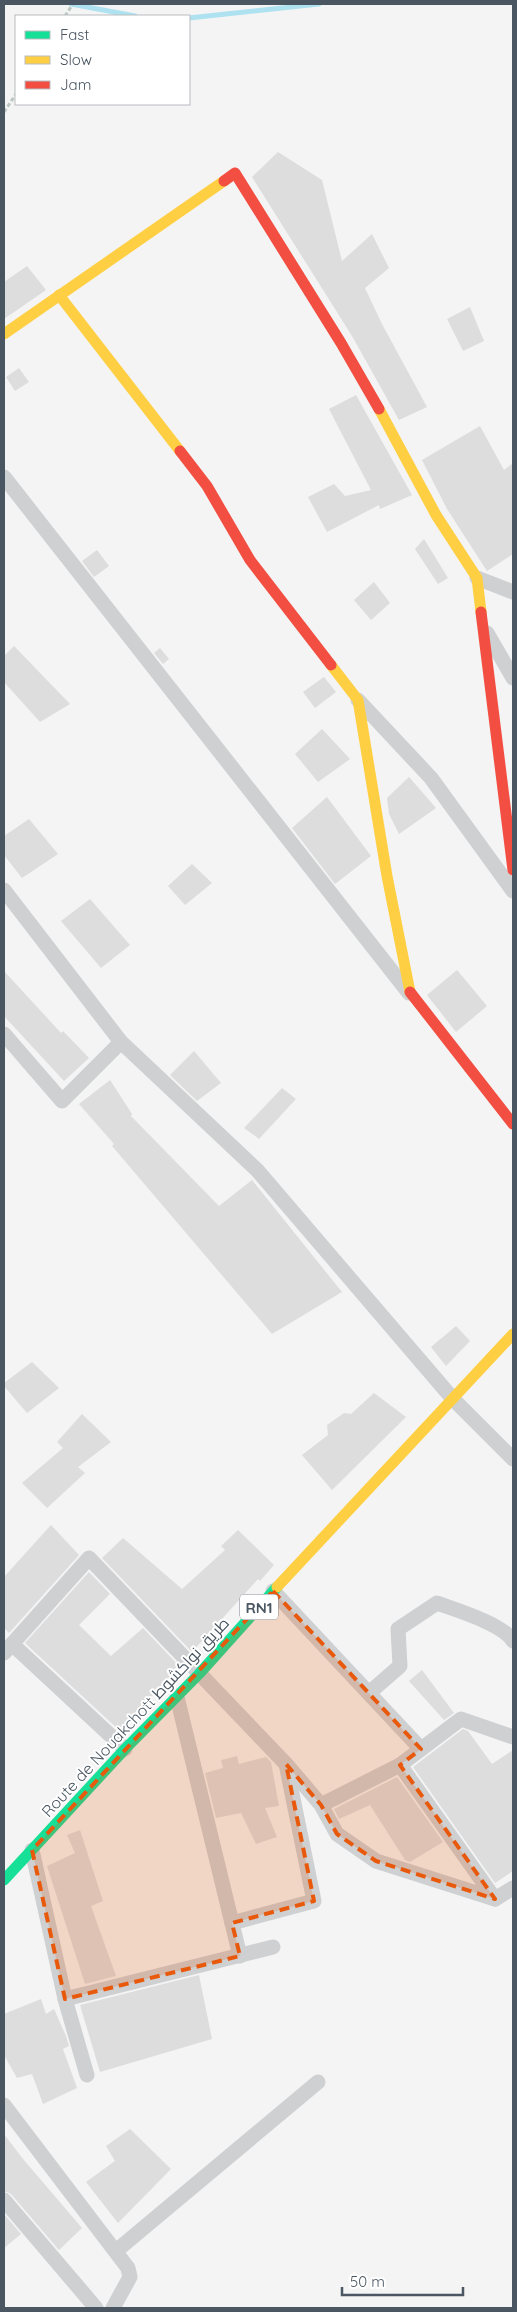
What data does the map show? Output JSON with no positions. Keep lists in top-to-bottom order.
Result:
{
  "streets": {
    "main road": ["RN1", "Route de Nouakchott طريق نواكشوط"]
  },
  "legend": ["Fast", "Slow", "Jam"],
  "scale_bar": "50 m"
}
